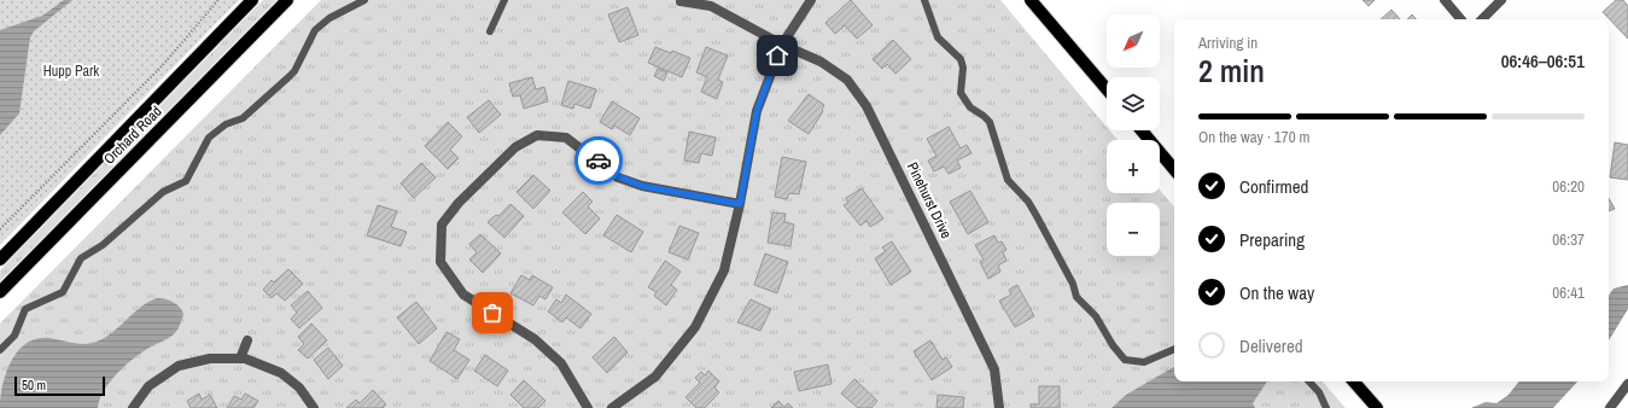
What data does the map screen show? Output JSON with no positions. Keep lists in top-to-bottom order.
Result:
{
  "streets": {
    "main road": ["Orchard Road"],
    "street": ["Pinehurst Drive"]
  },
  "parks": ["Hupp Park"],
  "scale_bar": "50 m",
  "north": "bottom left",
  "page": {
    "map_buttons": ["+", "−"],
    "heading": ["2 min", "Arriving in", "06:46–06:51"],
    "bar": "On the way · 170 m",
    "list": [
      ["Confirmed", "06:20"],
      ["Preparing", "06:37"],
      ["On the way", "06:41"],
      "Delivered"
    ],
    "scale": "50 m"
  }
}
